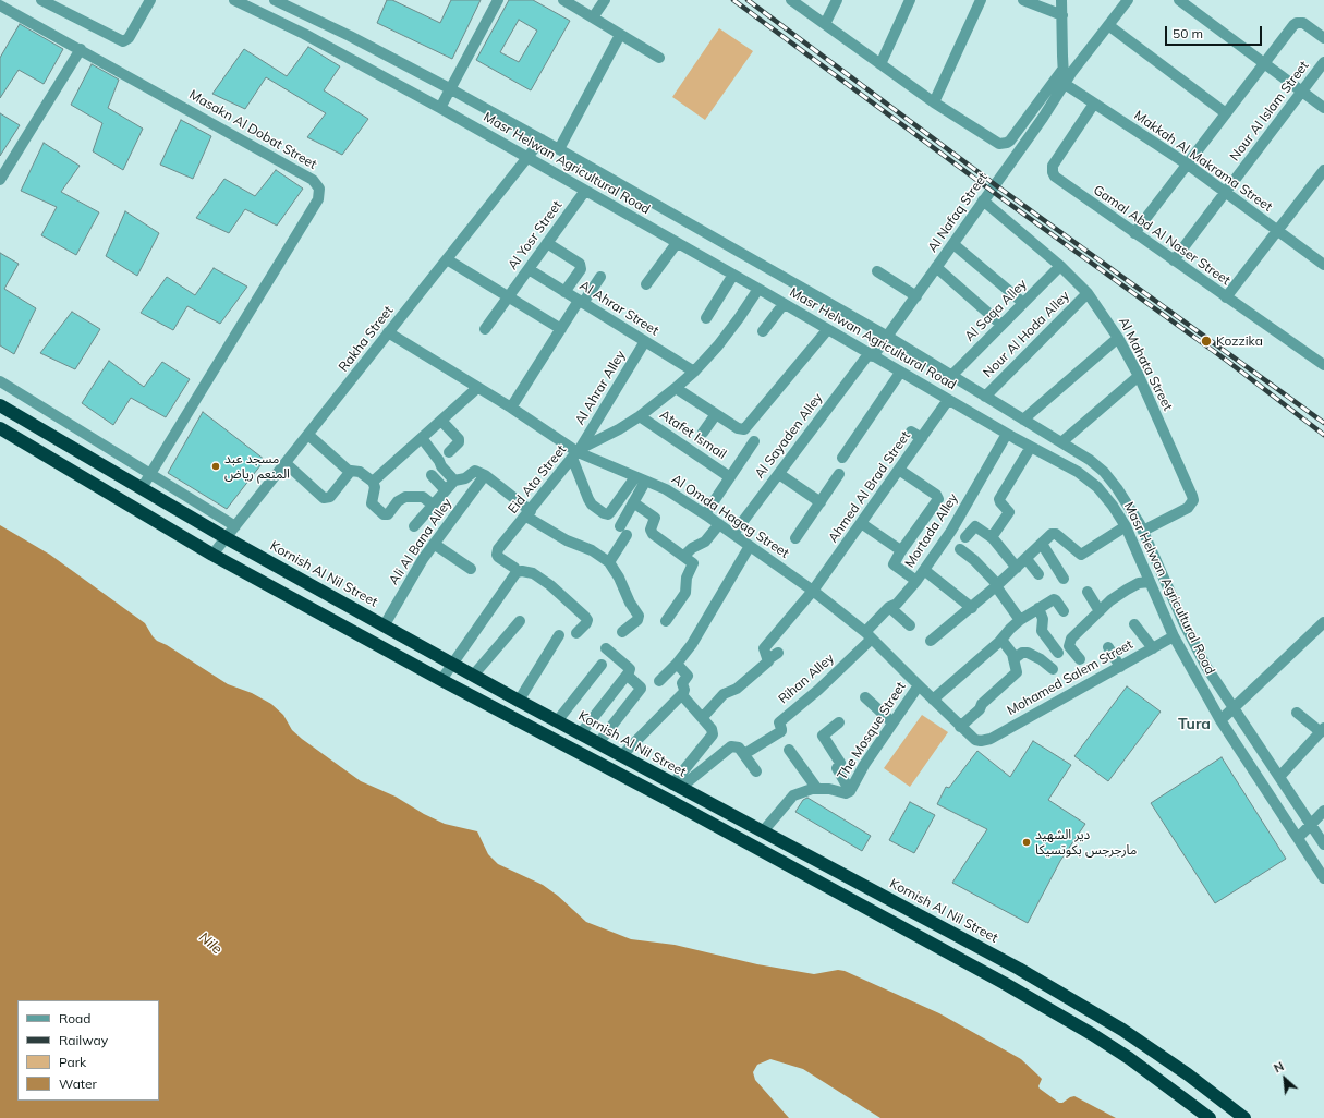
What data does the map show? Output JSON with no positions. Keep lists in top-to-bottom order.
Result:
{
  "streets": {
    "highway": ["Kornish Al Nil Street"],
    "street": [
      "Nour Al Islam Street",
      "Masakn Al Dobat Street",
      "Makkah Al Makrama Street",
      "Masr Helwan Agricultural Road",
      "Al Nafaq Street",
      "Al Yosr Street",
      "Gamal Abd Al Naser Street",
      "Al Ahrar Street",
      "Al Saqa Alley",
      "Nour Al Hoda Alley",
      "Rakha Street",
      "Al Mahata Street",
      "Al Ahrar Alley",
      "Atafet Ismail",
      "Al Sayaden Alley",
      "Eid Ata Street",
      "Ahmed Al Brad Street",
      "Al Omda Hagag Street",
      "Mortada Alley",
      "Ali Al Bana Alley",
      "Mohamed Salem Street",
      "Rihan Alley",
      "The Mosque Street"
    ]
  },
  "crossings": [
    ["Nour Al Islam Street", "Makkah Al Makrama Street"],
    ["Nour Al Islam Street", "Gamal Abd Al Naser Street"],
    ["Masakn Al Dobat Street", "Kornish Al Nil Street"],
    ["Makkah Al Makrama Street", "Al Nafaq Street"],
    ["Makkah Al Makrama Street", "Gamal Abd Al Naser Street"],
    ["Masr Helwan Agricultural Road", "Al Nafaq Street"],
    ["Masr Helwan Agricultural Road", "Al Yosr Street"],
    ["Masr Helwan Agricultural Road", "Al Saqa Alley"],
    ["Masr Helwan Agricultural Road", "Nour Al Hoda Alley"],
    ["Masr Helwan Agricultural Road", "Rakha Street"],
    ["Masr Helwan Agricultural Road", "Al Mahata Street"],
    ["Masr Helwan Agricultural Road", "Al Sayaden Alley"],
    ["Masr Helwan Agricultural Road", "Eid Ata Street"],
    ["Masr Helwan Agricultural Road", "Ahmed Al Brad Street"],
    ["Masr Helwan Agricultural Road", "Mortada Alley"],
    ["Masr Helwan Agricultural Road", "Mohamed Salem Street"],
    ["Al Nafaq Street", "Al Mahata Street"],
    ["Al Nafaq Street", "Al Sayaden Alley"],
    ["Al Yosr Street", "Al Ahrar Street"],
    ["Al Ahrar Street", "Al Ahrar Alley"],
    ["Al Ahrar Street", "Eid Ata Street"],
    ["Al Saqa Alley", "Al Mahata Street"],
    ["Nour Al Hoda Alley", "Al Mahata Street"],
    ["Rakha Street", "Al Omda Hagag Street"],
    ["Rakha Street", "Kornish Al Nil Street"],
    ["Al Ahrar Alley", "Eid Ata Street"],
    ["Al Ahrar Alley", "Al Omda Hagag Street"],
    ["Atafet Ismail", "Eid Ata Street"],
    ["Al Sayaden Alley", "Al Omda Hagag Street"],
    ["Eid Ata Street", "Al Omda Hagag Street"],
    ["Ahmed Al Brad Street", "Al Omda Hagag Street"],
    ["Al Omda Hagag Street", "Mortada Alley"],
    ["Al Omda Hagag Street", "Mohamed Salem Street"],
    ["Al Omda Hagag Street", "Rihan Alley"],
    ["Al Omda Hagag Street", "The Mosque Street"],
    ["Mortada Alley", "Rihan Alley"],
    ["Ali Al Bana Alley", "Kornish Al Nil Street"],
    ["Kornish Al Nil Street", "The Mosque Street"]
  ],
  "districts": ["Tura"],
  "water": ["Nile"],
  "places": ["Kozzika", "مسجد عبد المنعم رياض", "دير الشهيد مارجرجس بكوتسيكا"],
  "legend": [
    "Road",
    "Railway",
    "Park",
    "Water"
  ],
  "scale_bar": "50 m",
  "north": "top left"
}
